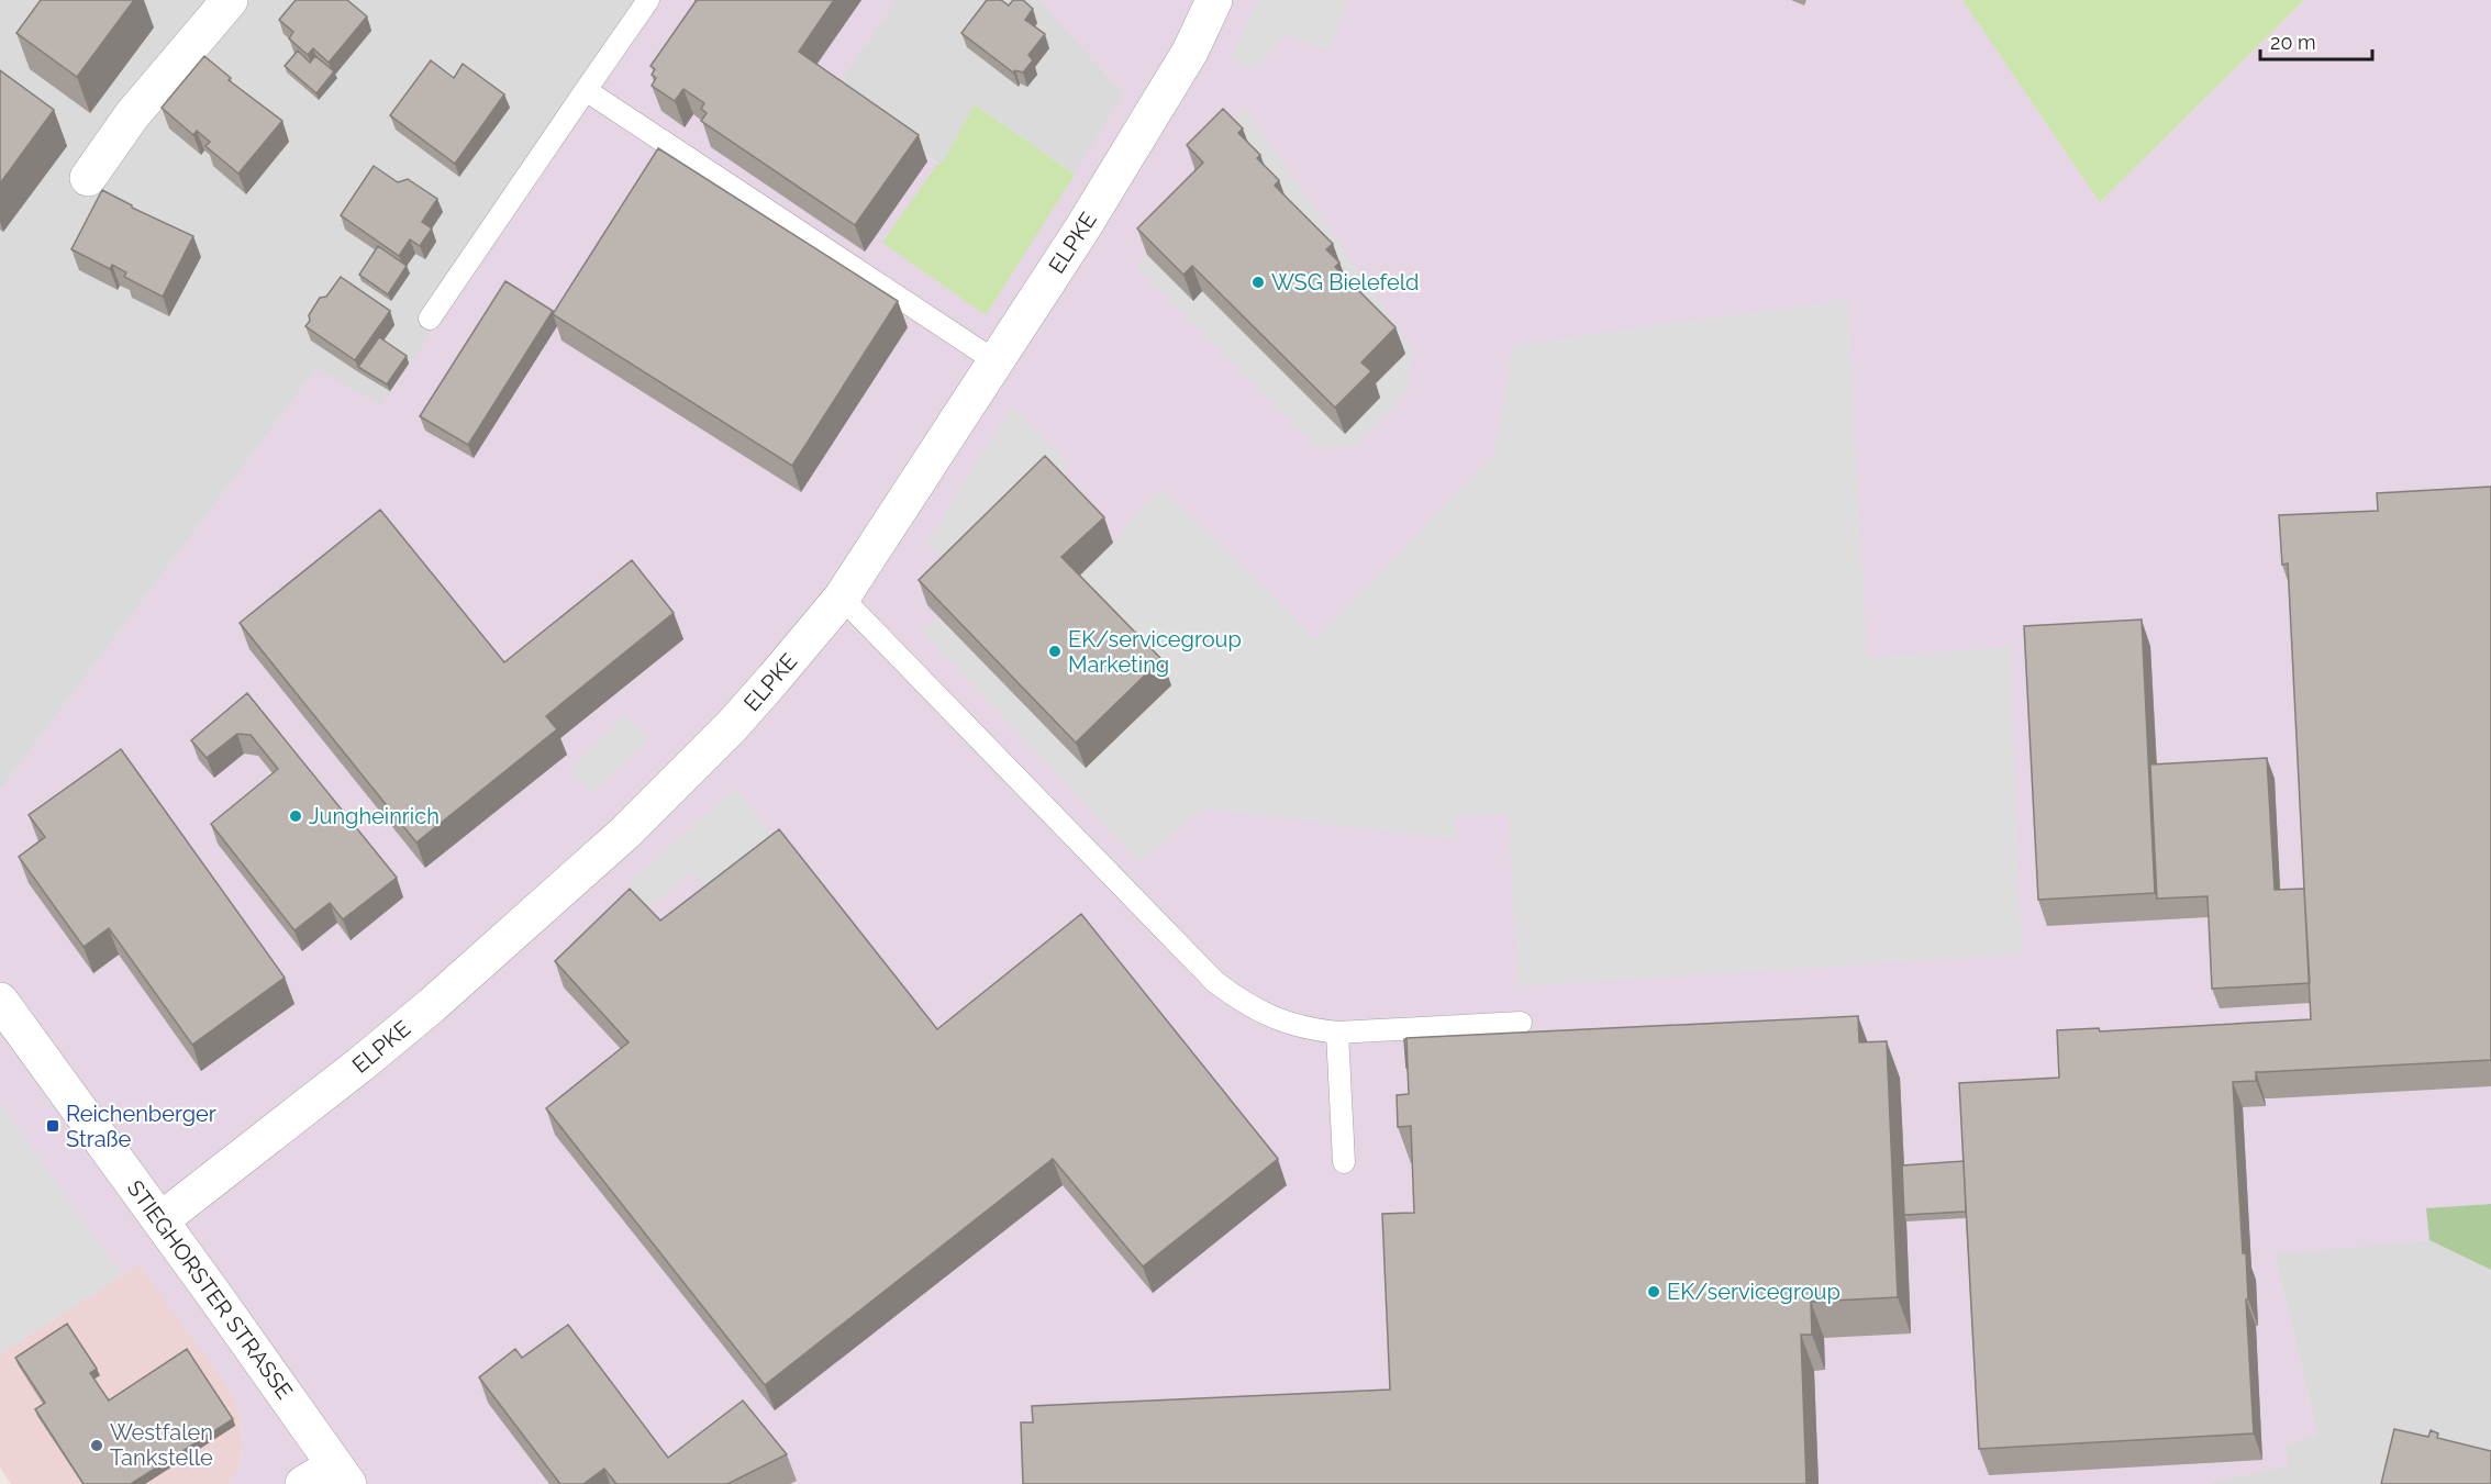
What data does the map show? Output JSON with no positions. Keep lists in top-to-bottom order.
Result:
{
  "streets": {
    "street": ["ELPKE", "STIEGHORSTER STRASSE"]
  },
  "crossings": [
    ["ELPKE", "STIEGHORSTER STRASSE"]
  ],
  "places": {
    "other": [
      "WSG Bielefeld",
      "EK/servicegroup Marketing",
      "Jungheinrich",
      "EK/servicegroup",
      "Westfalen Tankstelle"
    ],
    "transit": ["Reichenberger Straße"]
  },
  "scale_bar": "20 m"
}
